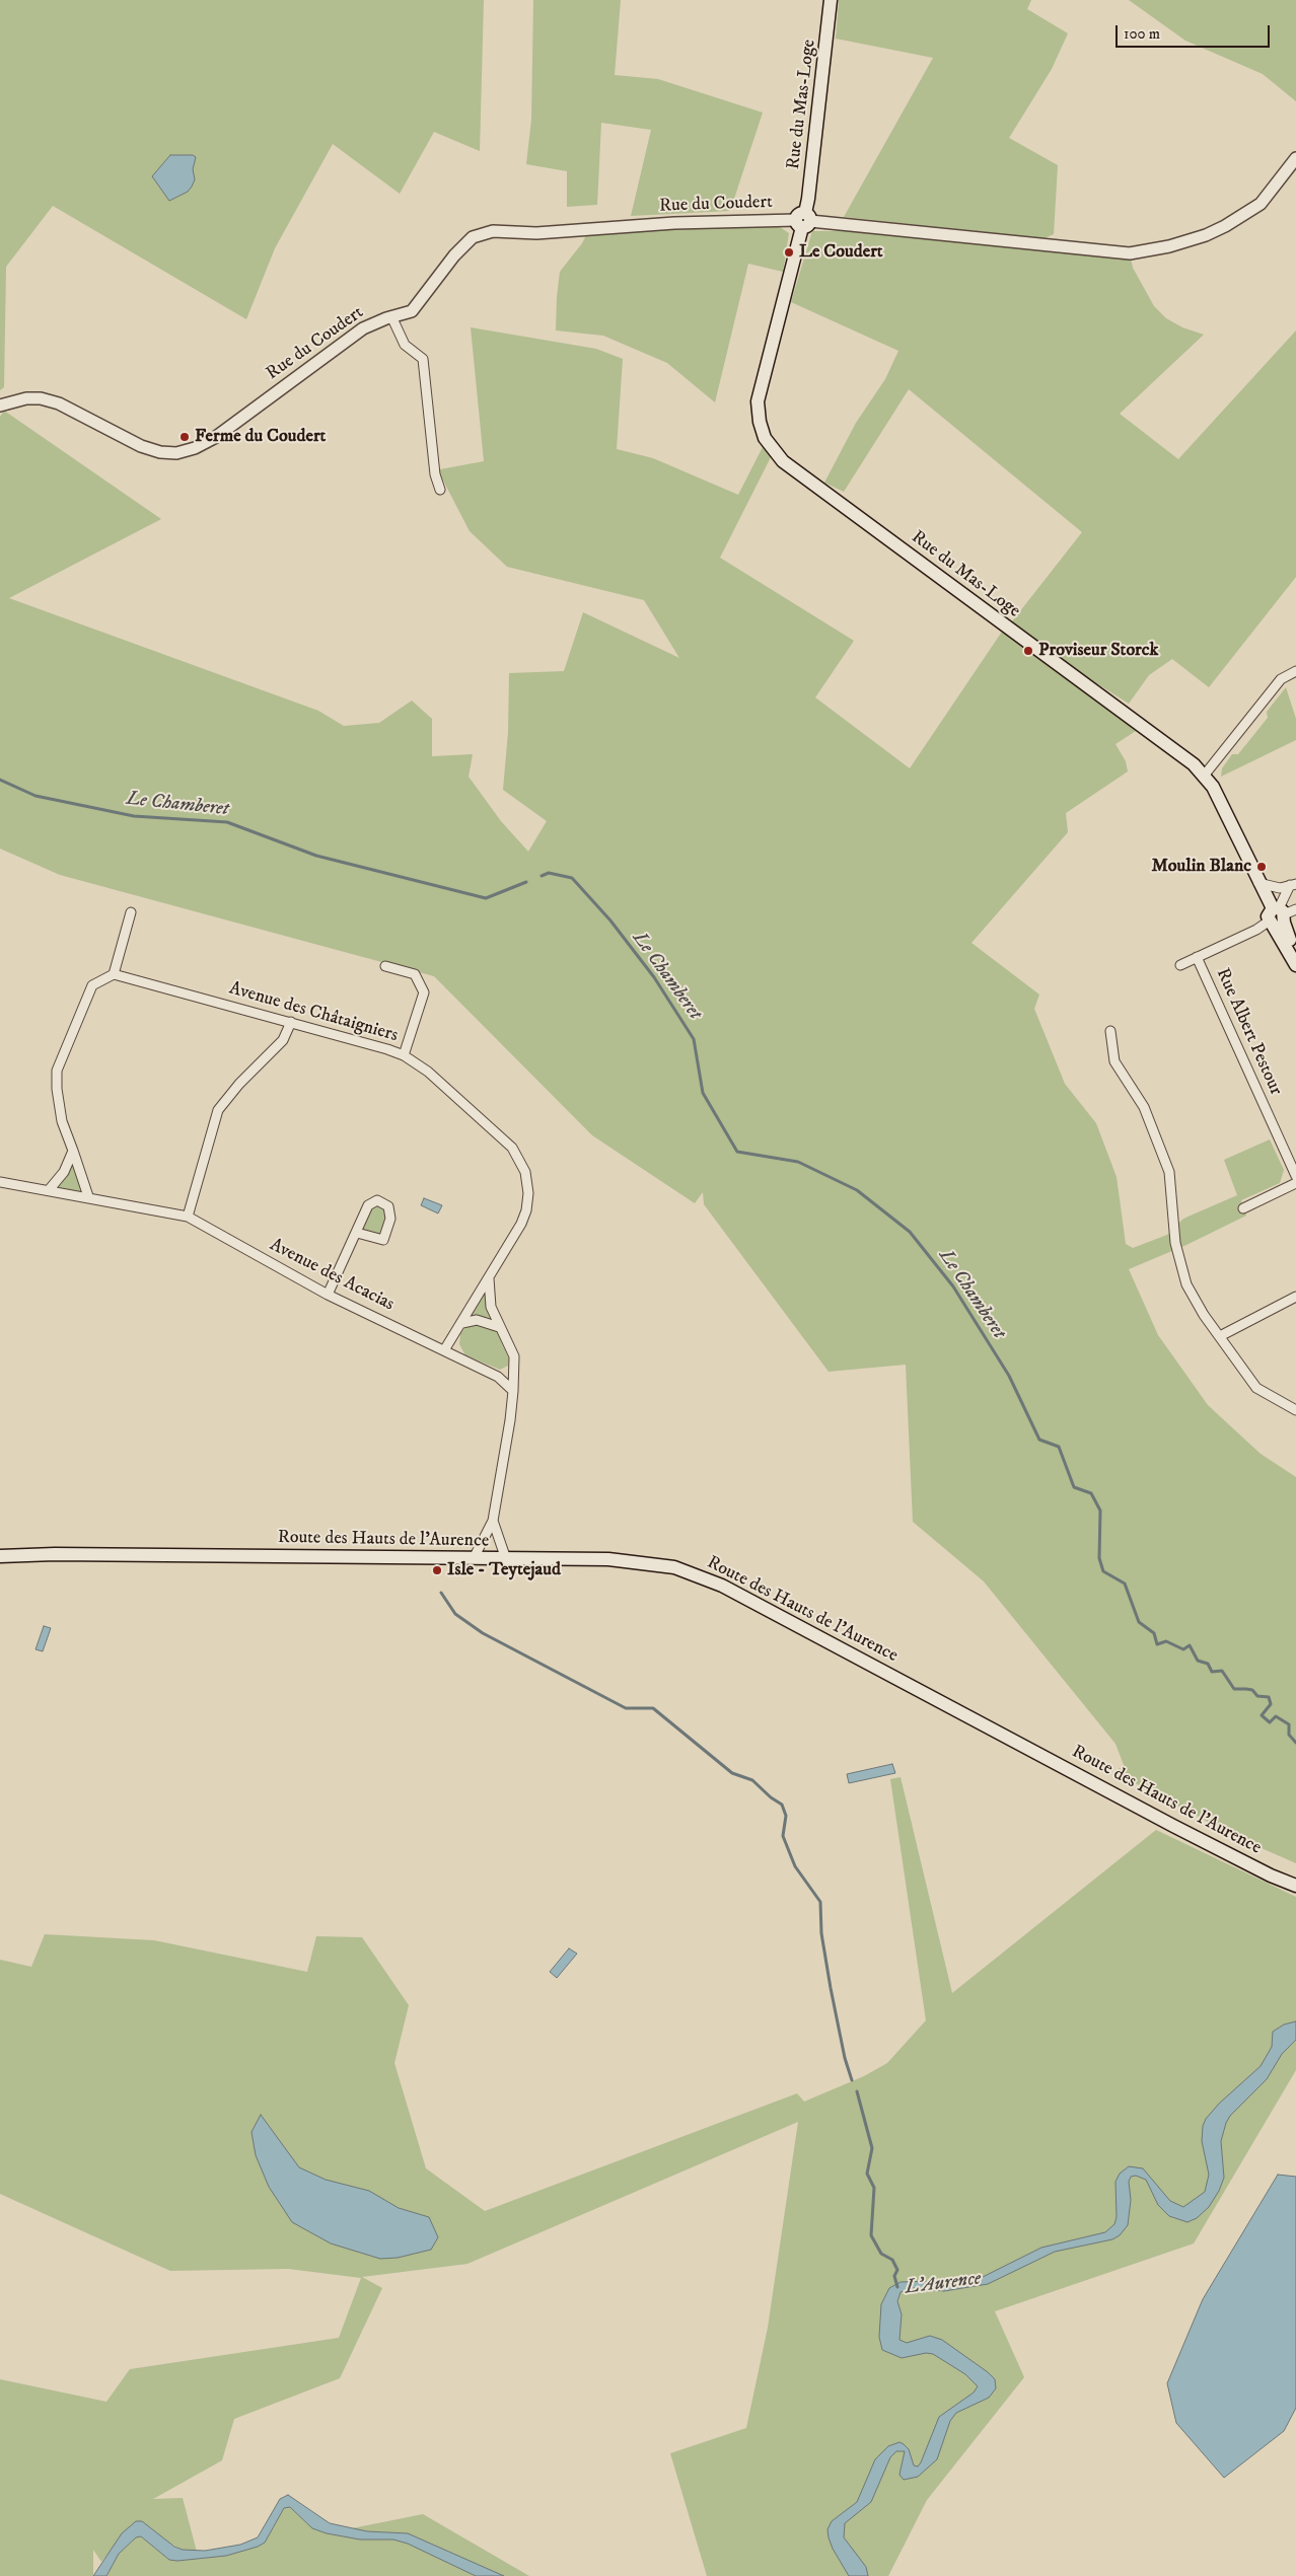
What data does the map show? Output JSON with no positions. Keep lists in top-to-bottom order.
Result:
{
  "streets": {
    "main road": ["Rue du Mas-Loge", "Route des Hauts de l'Aurence"],
    "street": [
      "Rue du Coudert",
      "Avenue des Châtaigniers",
      "Rue Albert Pestour",
      "Avenue des Acacias"
    ]
  },
  "crossings": [
    ["Rue du Mas-Loge", "Rue du Coudert"],
    ["Rue du Mas-Loge", "Rue Albert Pestour"],
    ["Avenue des Châtaigniers", "Avenue des Acacias"]
  ],
  "water": ["Le Chamberet", "L'Aurence"],
  "places": [
    "Le Coudert",
    "Ferme du Coudert",
    "Proviseur Storck",
    "Moulin Blanc",
    "Isle - Teytejaud"
  ],
  "scale_bar": "100 m"
}
